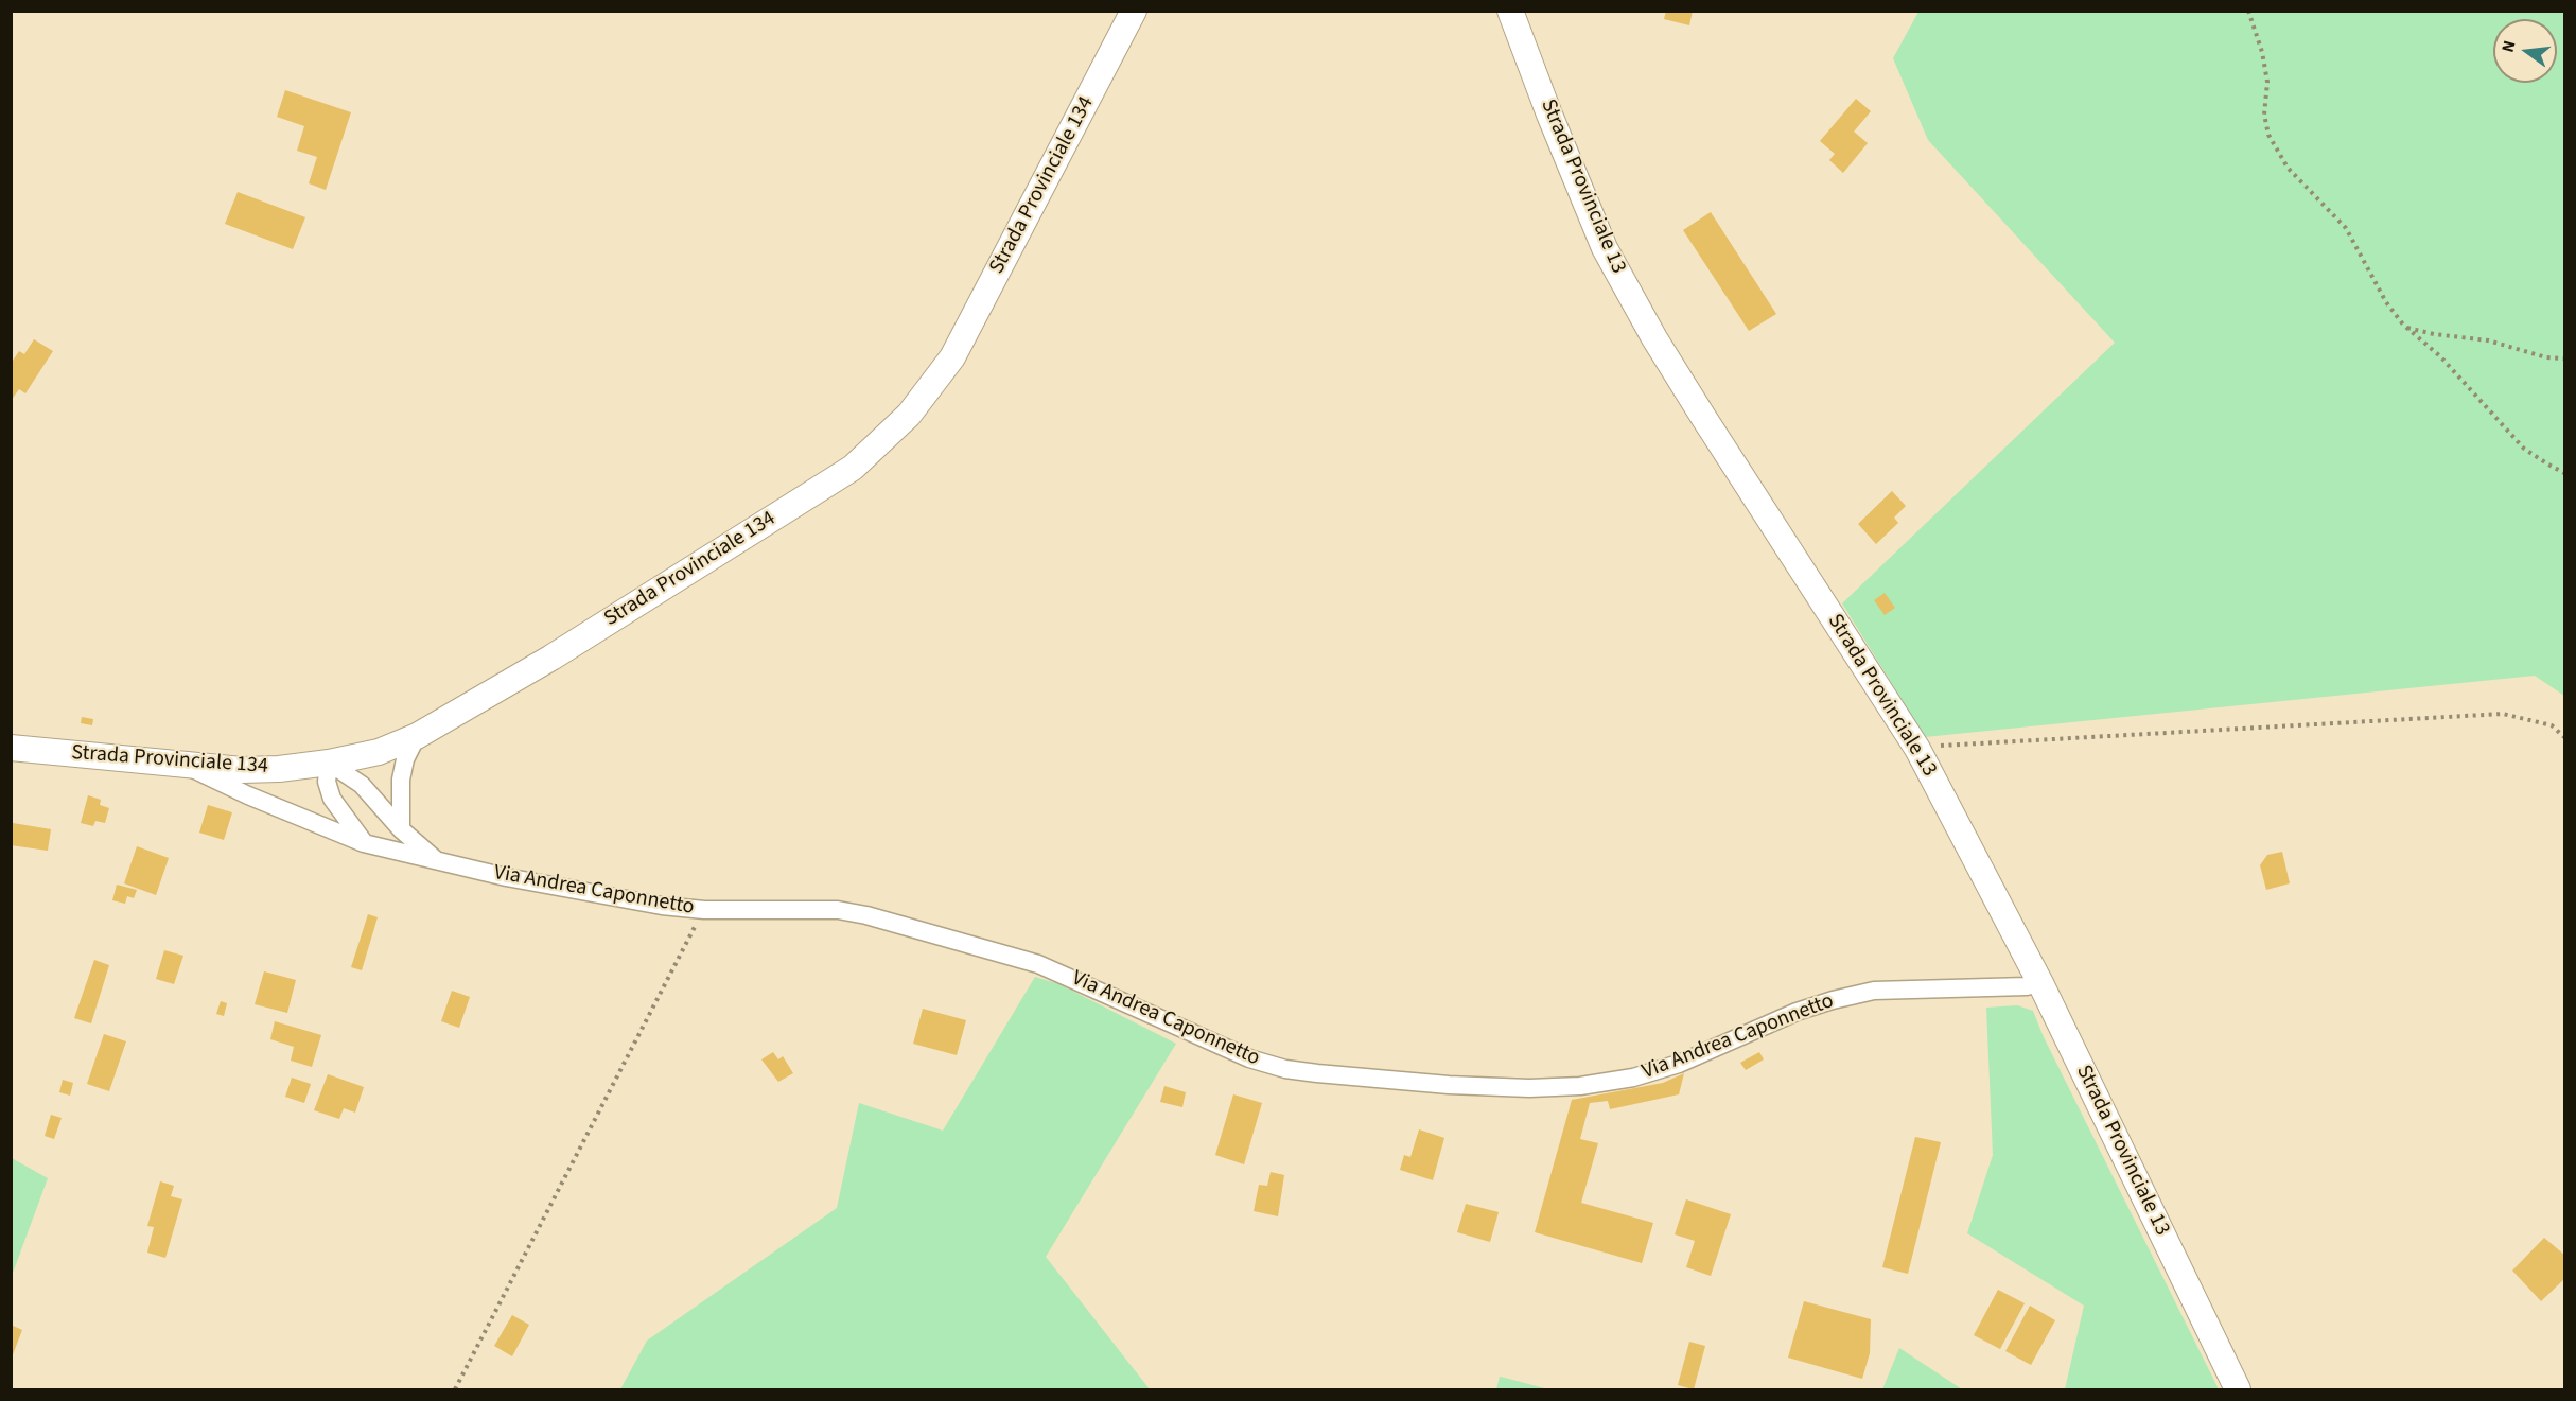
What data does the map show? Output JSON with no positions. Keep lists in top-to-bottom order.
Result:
{
  "streets": {
    "main road": ["Strada Provinciale 134", "Strada Provinciale 13"],
    "street": ["Via Andrea Caponnetto"]
  },
  "crossings": [
    ["Strada Provinciale 134", "Via Andrea Caponnetto"],
    ["Strada Provinciale 13", "Via Andrea Caponnetto"]
  ],
  "north": "left"
}
